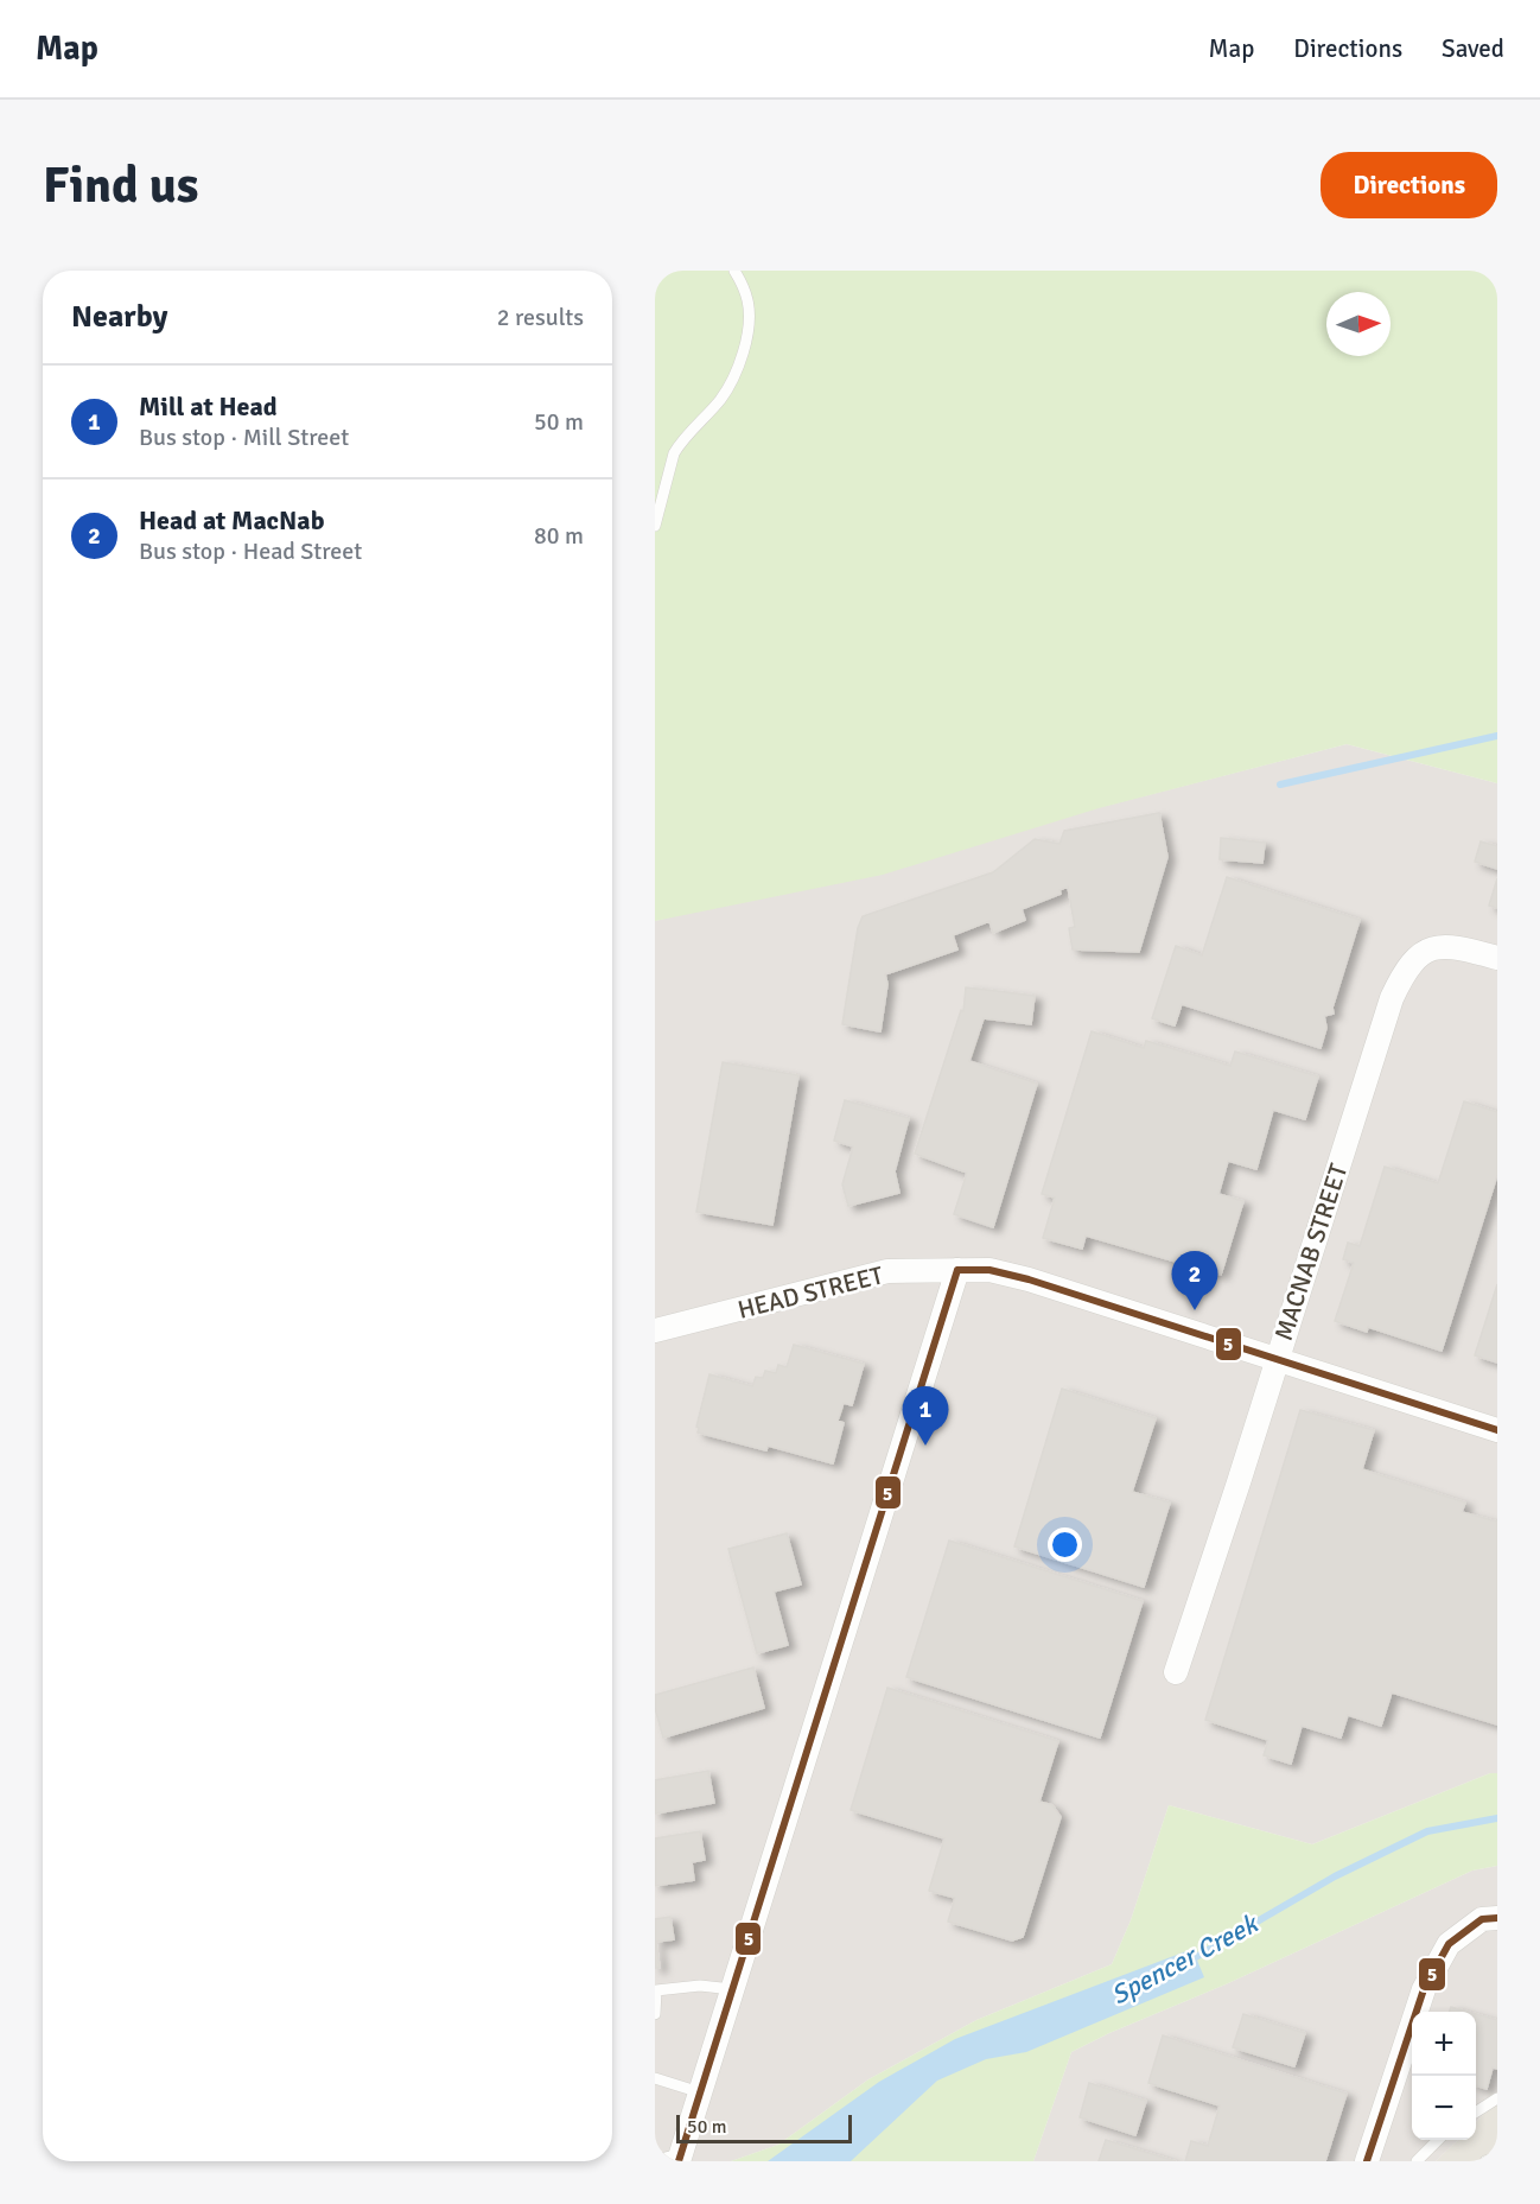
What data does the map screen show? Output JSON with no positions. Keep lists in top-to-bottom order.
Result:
{
  "streets": {
    "street": ["MACNAB STREET", "HEAD STREET"]
  },
  "crossings": [
    ["MACNAB STREET", "HEAD STREET"]
  ],
  "water": ["Spencer Creek"],
  "lines": ["transit line 5"],
  "scale_bar": "50 m",
  "north": "right",
  "page": {
    "header": "Map",
    "nav": ["Map", "Directions", "Saved"],
    "buttons": "Directions",
    "title": "Find us",
    "heading": ["Nearby", "2 results"],
    "list": [
      {
        "mark": "1",
        "name": "Mill at Head",
        "note": "Bus stop · Mill Street",
        "value": "50 m"
      },
      {
        "mark": "2",
        "name": "Head at MacNab",
        "note": "Bus stop · Head Street",
        "value": "80 m"
      }
    ],
    "pins": ["2", "1"],
    "map_buttons": ["+", "−"],
    "scale": "50 m"
  }
}
